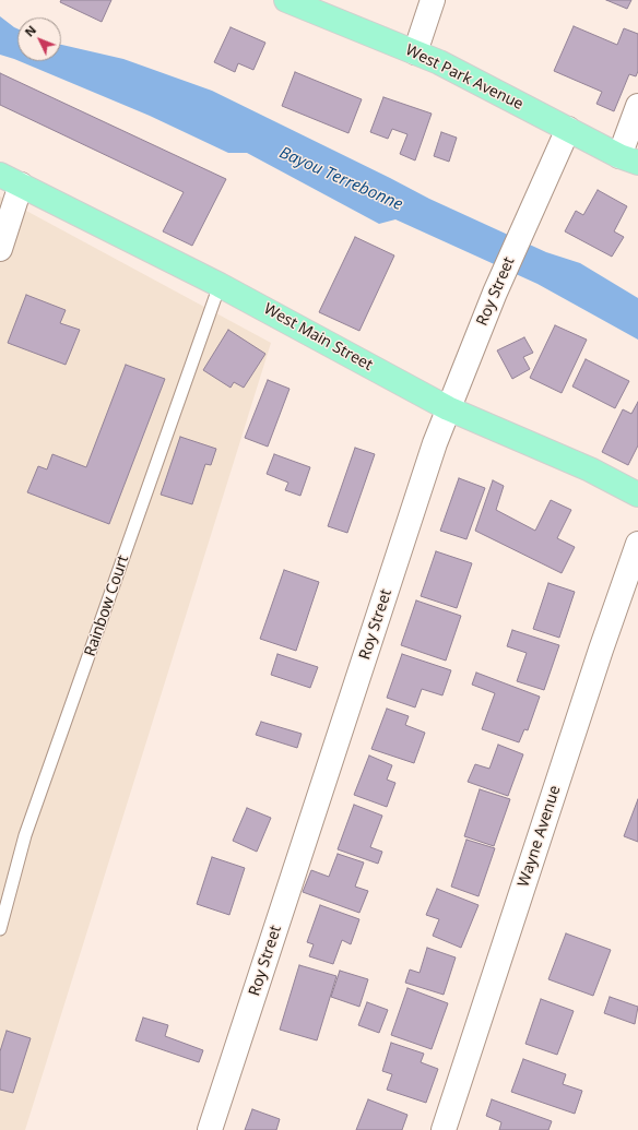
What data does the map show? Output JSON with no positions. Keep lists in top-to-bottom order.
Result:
{
  "streets": {
    "main road": ["West Park Avenue", "West Main Street"],
    "street": ["Roy Street", "Wayne Avenue"],
    "lane": ["Rainbow Court"]
  },
  "crossings": [
    ["West Park Avenue", "Roy Street"],
    ["Roy Street", "West Main Street"],
    ["West Main Street", "Rainbow Court"]
  ],
  "water": ["Bayou Terrebonne"],
  "north": "top left"
}
